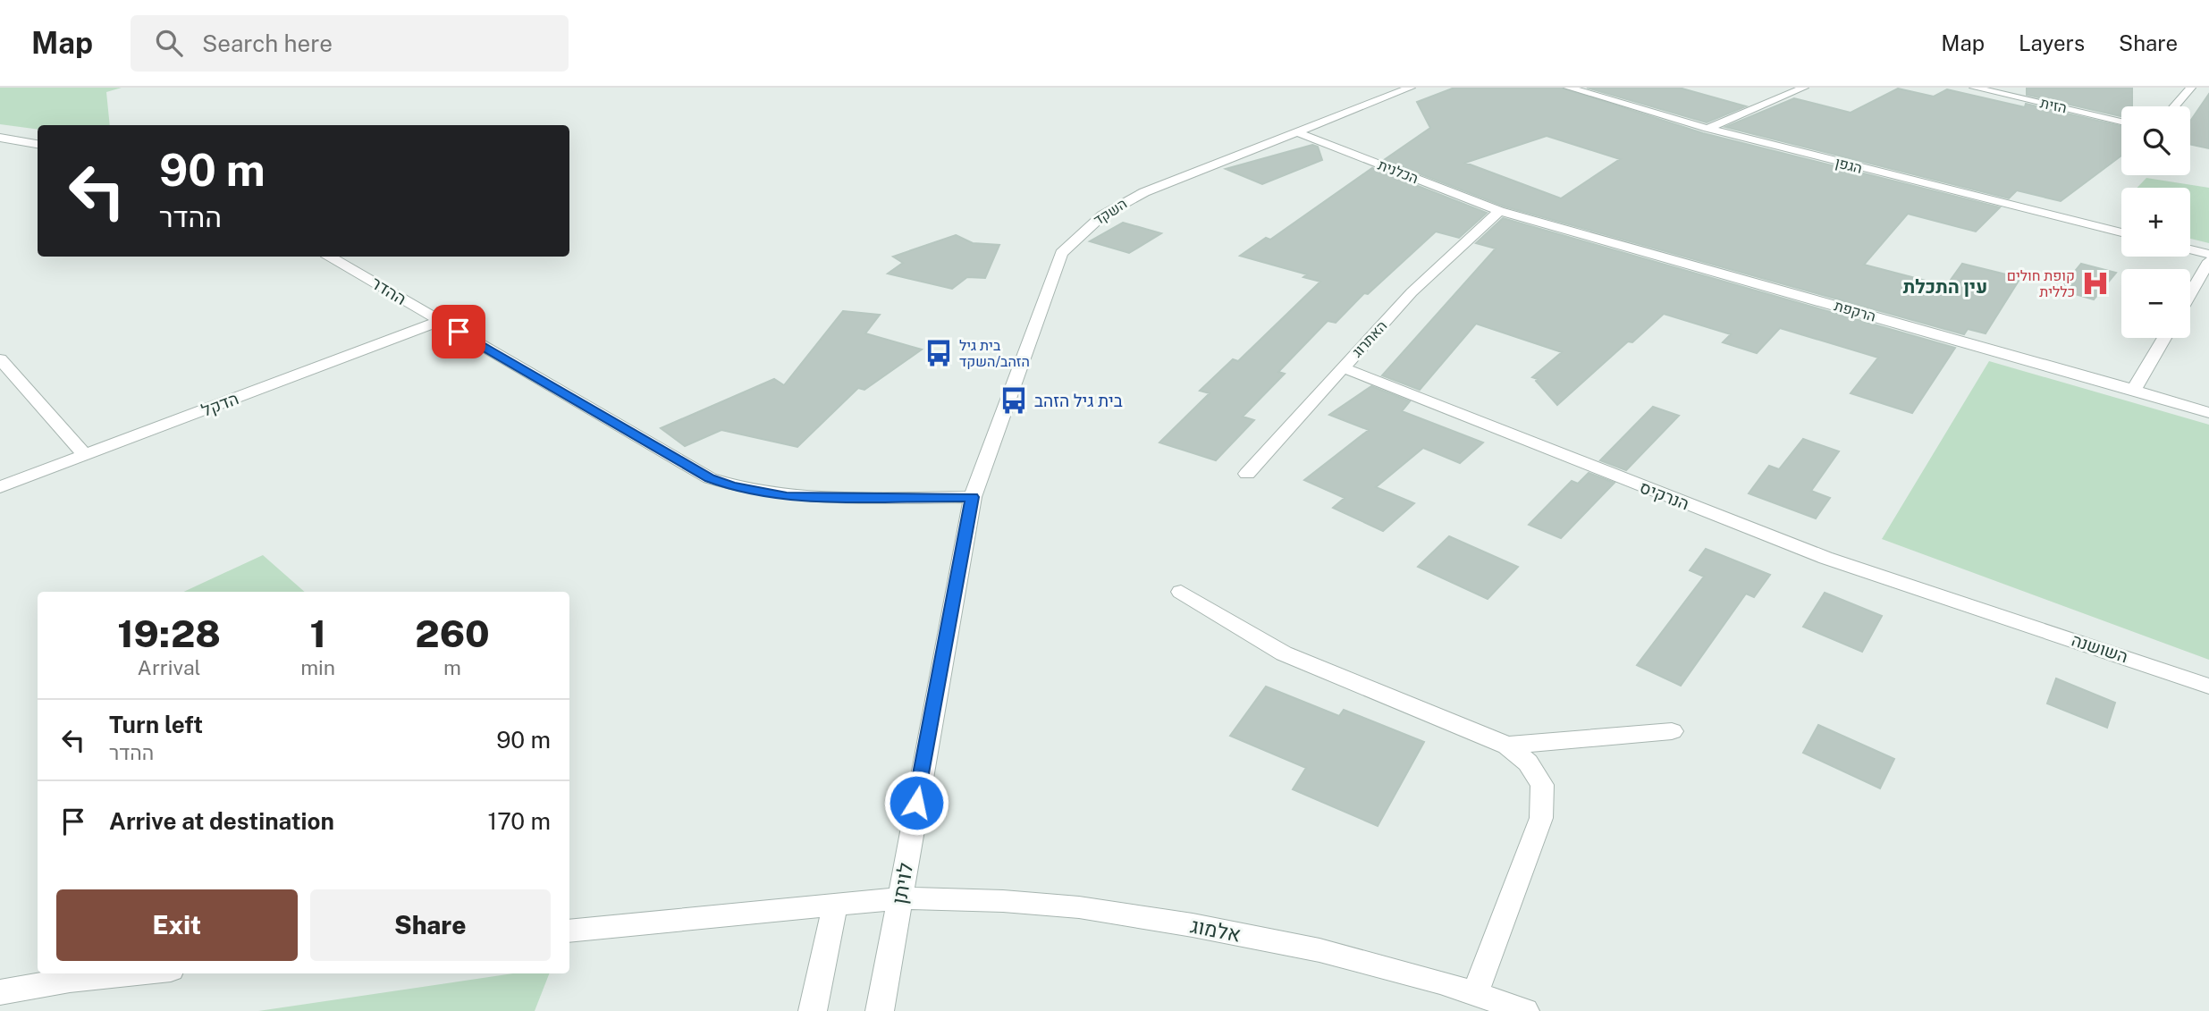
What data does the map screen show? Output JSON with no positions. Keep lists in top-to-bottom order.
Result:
{
  "streets": {
    "street": [
      "הזית",
      "הגפן",
      "הכלנית",
      "השקד",
      "ההדר",
      "הרקפת",
      "האתרוג",
      "הדקל",
      "הנרקיס",
      "השושנה",
      "לויתן",
      "אלמוג"
    ]
  },
  "crossings": [
    ["הכלנית", "השקד"],
    ["הכלנית", "הרקפת"],
    ["הכלנית", "האתרוג"],
    ["השקד", "ההדר"],
    ["השקד", "לויתן"],
    ["ההדר", "הדקל"],
    ["ההדר", "לויתן"],
    ["הרקפת", "האתרוג"],
    ["האתרוג", "הנרקיס"],
    ["הנרקיס", "השושנה"],
    ["לויתן", "אלמוג"]
  ],
  "districts": ["עין התכלת"],
  "places": {
    "hospital": ["קופת חולים כללית"],
    "bus stop": ["בית גיל הזהב/השקד", "בית גיל הזהב"]
  },
  "page": {
    "header": "Map",
    "search": "Search here",
    "nav": ["Map", "Layers", "Share"],
    "map_buttons": ["+", "−"],
    "turn": ["90 m", "ההדר"],
    "eta": [
      "19:28",
      "Arrival",
      "1",
      "min",
      "260",
      "m"
    ],
    "list": [
      {
        "name": "Turn left",
        "note": "ההדר",
        "value": "90 m"
      },
      {
        "name": "Arrive at destination",
        "value": "170 m"
      }
    ],
    "buttons": ["Exit", "Share"]
  }
}
